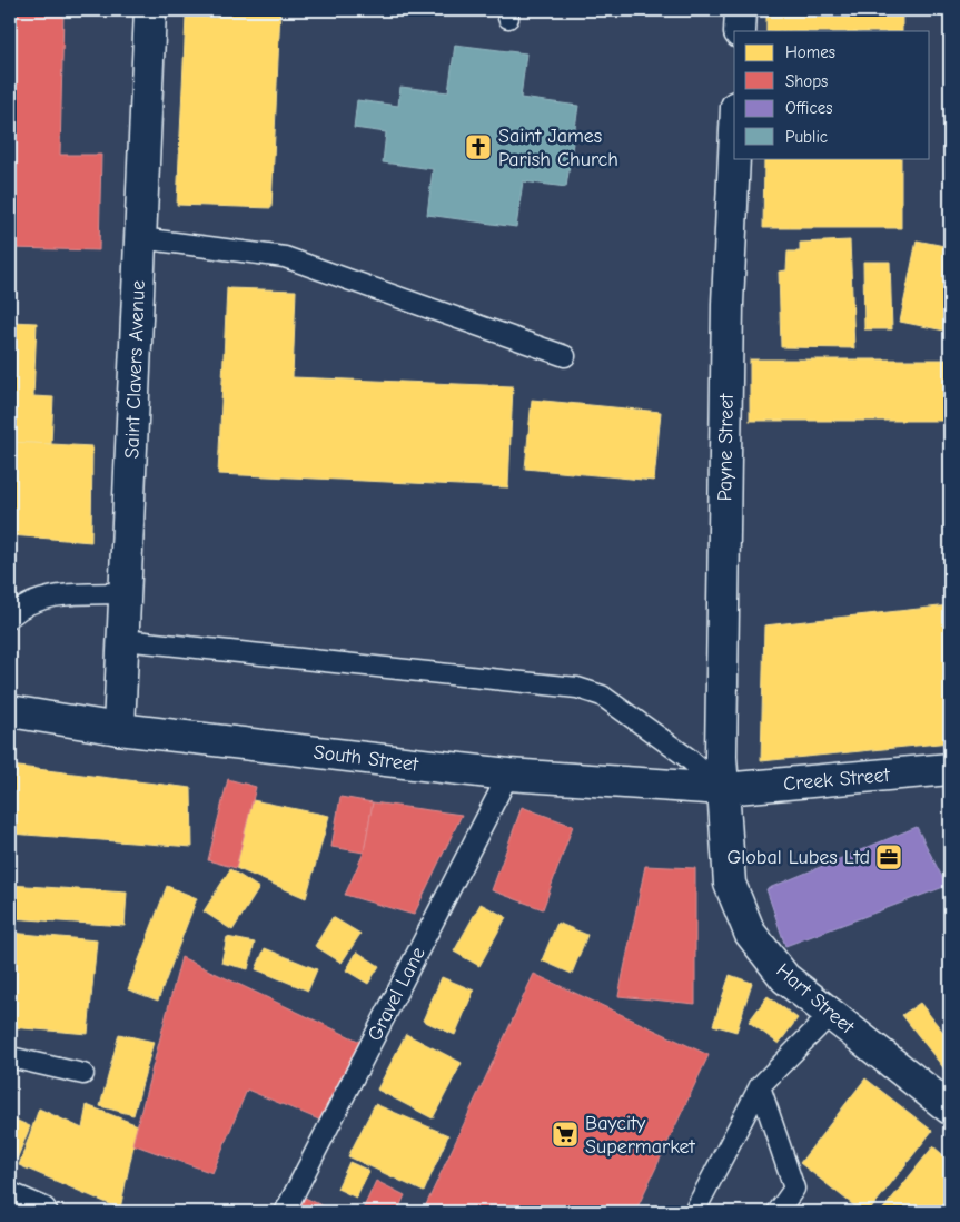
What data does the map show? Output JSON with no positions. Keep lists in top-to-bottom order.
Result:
{
  "streets": {
    "street": [
      "Saint Clavers Avenue",
      "Payne Street",
      "South Street",
      "Creek Street",
      "Hart Street"
    ],
    "lane": ["Gravel Lane"]
  },
  "crossings": [
    ["Saint Clavers Avenue", "South Street"],
    ["Payne Street", "South Street"],
    ["Payne Street", "Creek Street"],
    ["Payne Street", "Hart Street"],
    ["South Street", "Creek Street"],
    ["South Street", "Gravel Lane"],
    ["South Street", "Hart Street"],
    ["Creek Street", "Hart Street"]
  ],
  "places": {
    "church": ["Saint James Parish Church"],
    "office": ["Global Lubes Ltd"],
    "supermarket": ["Baycity Supermarket"]
  },
  "legend": [
    "Homes",
    "Shops",
    "Offices",
    "Public"
  ]
}
